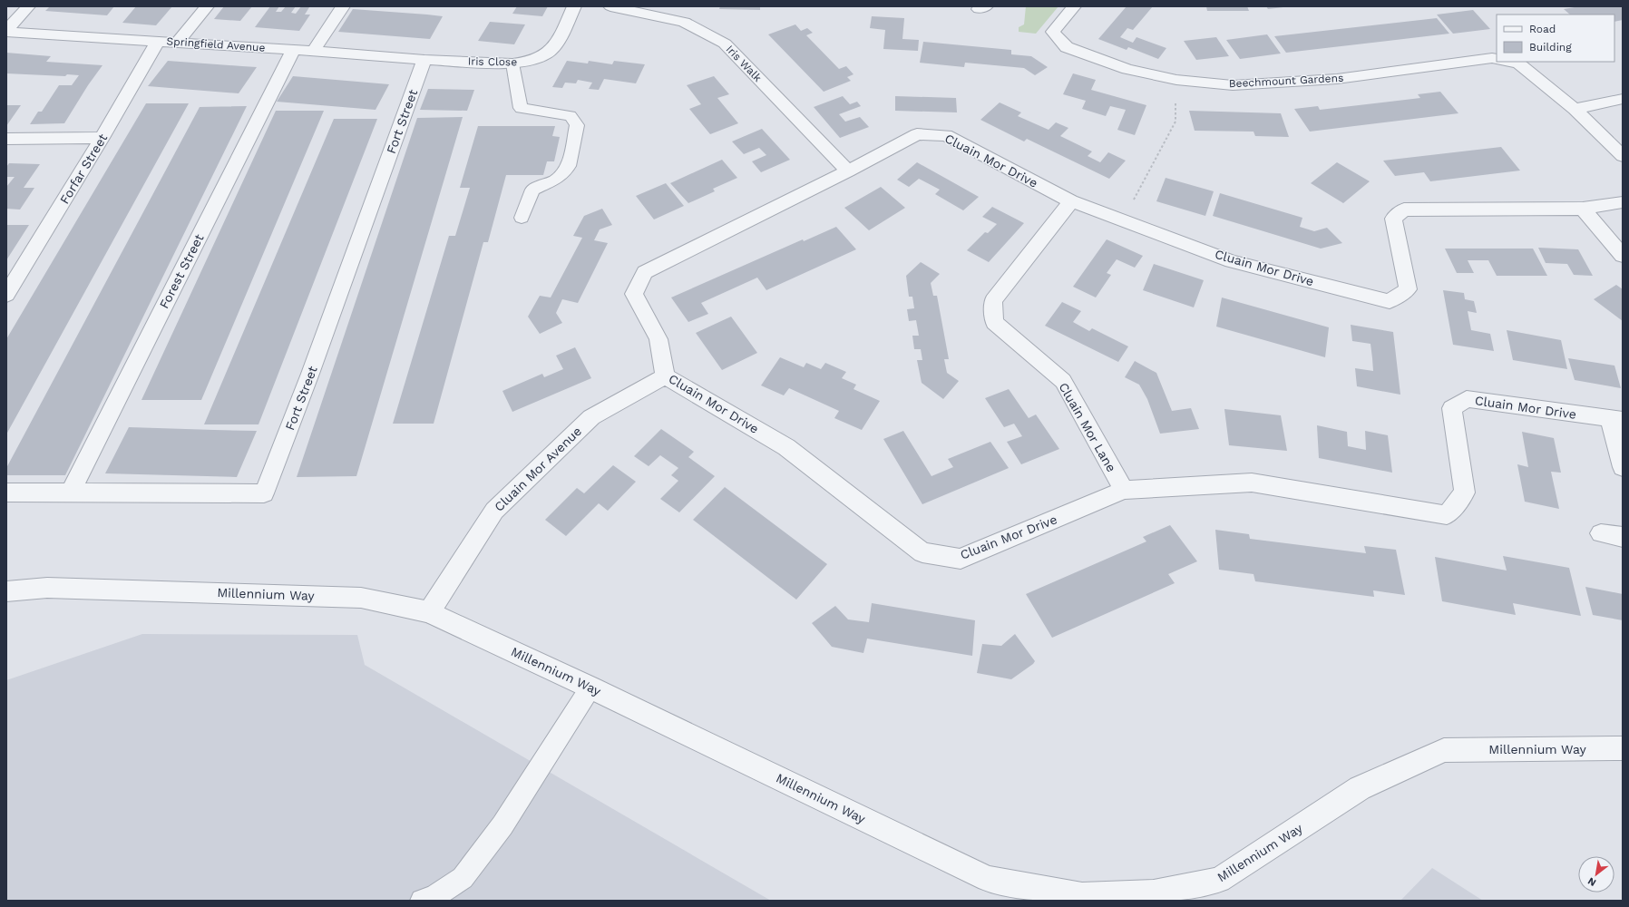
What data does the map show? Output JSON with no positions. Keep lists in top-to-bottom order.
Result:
{
  "streets": {
    "street": [
      "Springfield Avenue",
      "Iris Close",
      "Iris Walk",
      "Beechmount Gardens",
      "Fort Street",
      "Cluain Mor Drive",
      "Forfar Street",
      "Forest Street",
      "Cluain Mor Lane",
      "Cluain Mor Avenue",
      "Millennium Way"
    ]
  },
  "crossings": [
    ["Springfield Avenue", "Iris Close"],
    ["Springfield Avenue", "Fort Street"],
    ["Springfield Avenue", "Forfar Street"],
    ["Springfield Avenue", "Forest Street"],
    ["Iris Close", "Fort Street"],
    ["Iris Walk", "Cluain Mor Drive"],
    ["Fort Street", "Forest Street"],
    ["Cluain Mor Drive", "Cluain Mor Lane"],
    ["Cluain Mor Drive", "Cluain Mor Avenue"],
    ["Cluain Mor Avenue", "Millennium Way"]
  ],
  "legend": ["Road", "Building"],
  "north": "bottom left"
}
